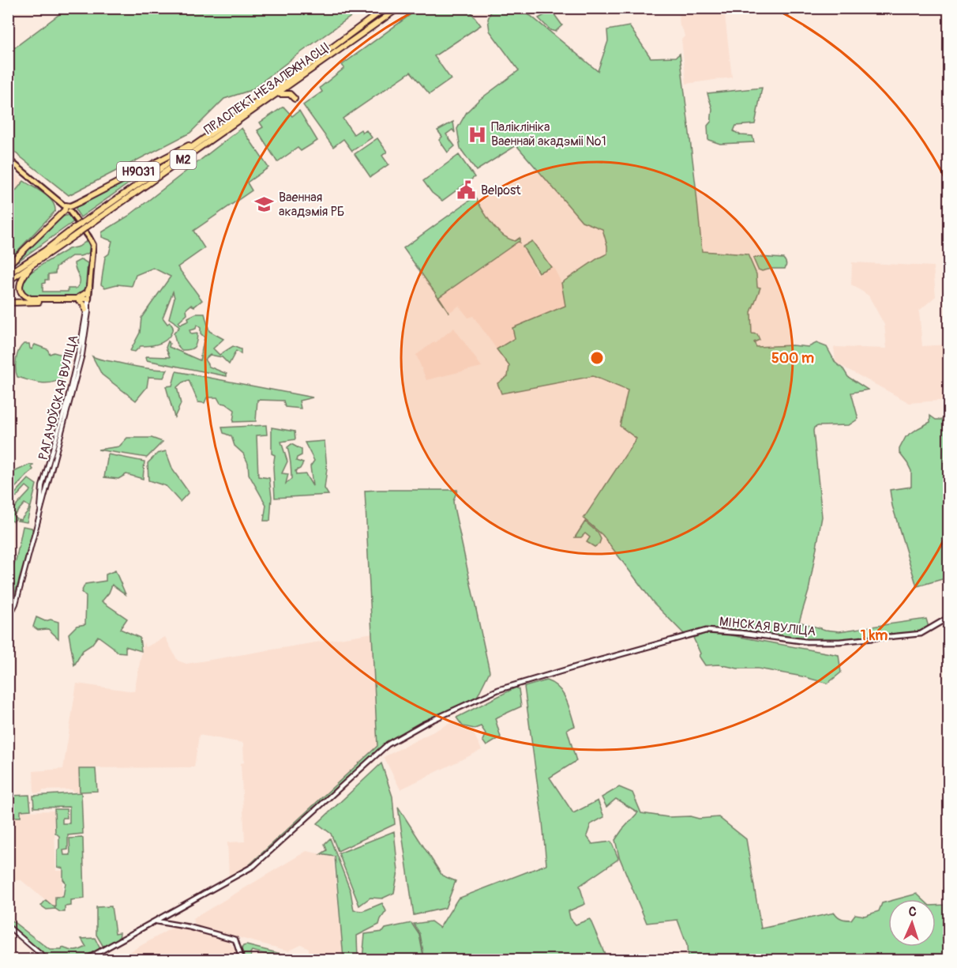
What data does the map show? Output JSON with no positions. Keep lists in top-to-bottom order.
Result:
{
  "streets": {
    "highway": ["ПРАСПЕКТ НЕЗАЛЕЖНАСЦІ", "М2", "Н9031"],
    "main road": ["РАГАЧОЎСКАЯ ВУЛІЦА", "МІНСКАЯ ВУЛІЦА"]
  },
  "crossings": [
    ["ПРАСПЕКТ НЕЗАЛЕЖНАСЦІ", "Н9031"],
    ["Н9031", "РАГАЧОЎСКАЯ ВУЛІЦА"]
  ],
  "places": {
    "hospital": ["Паліклініка Ваеннай акадэміі №1"],
    "public building": ["Belpost"],
    "school or university": ["Ваенная акадэмія РБ"]
  },
  "north": "top",
  "rings": ["500 m", "1 km"]
}
